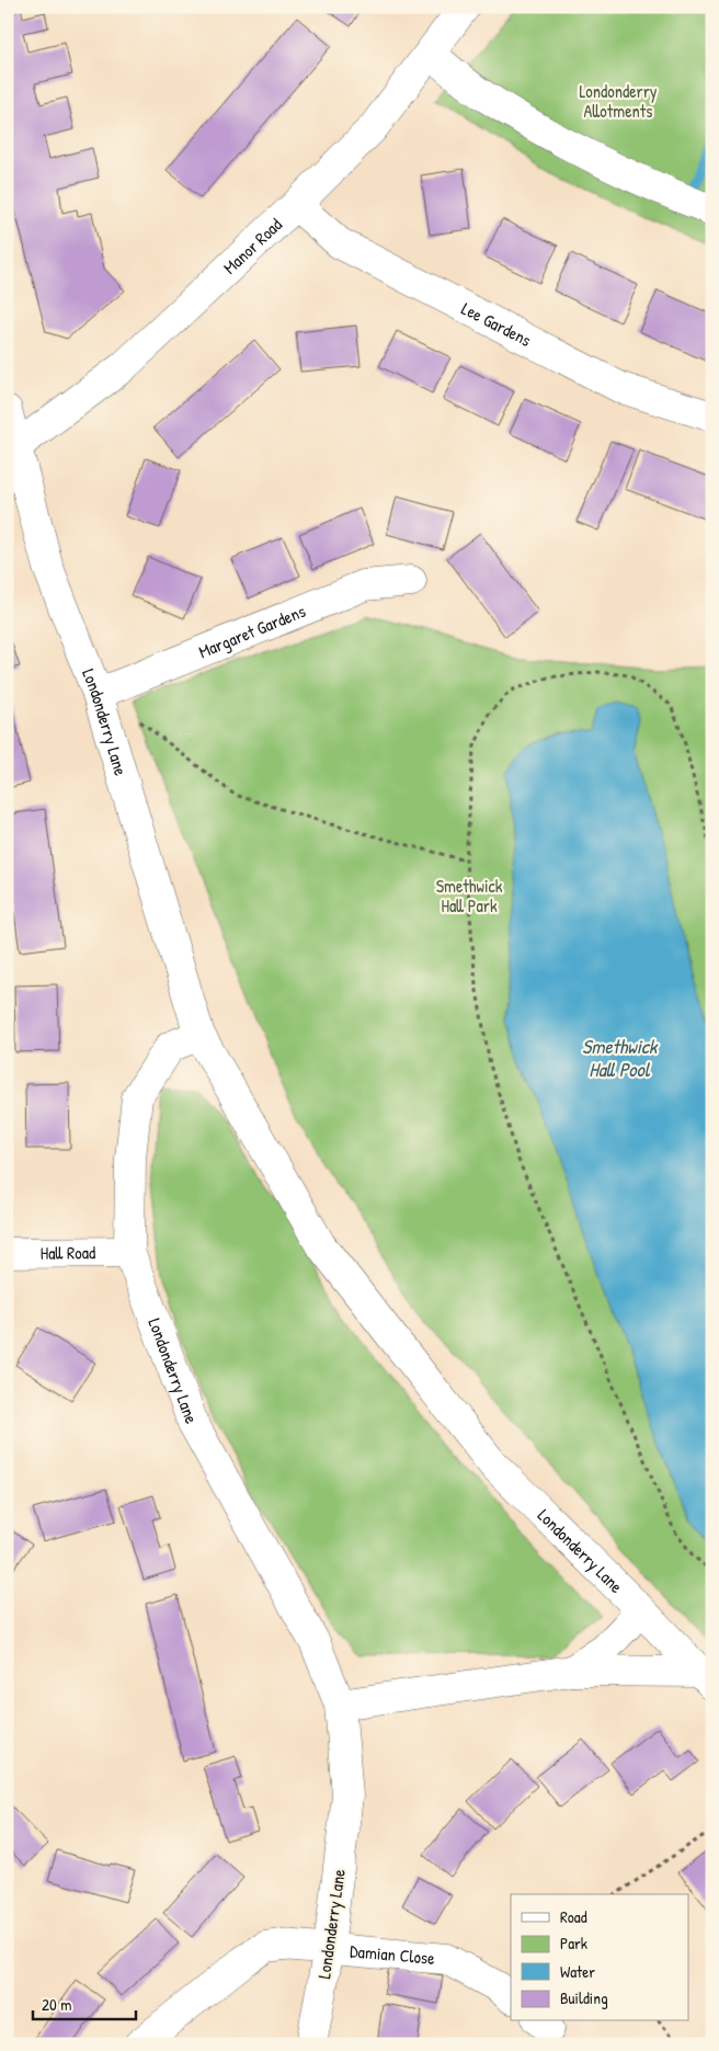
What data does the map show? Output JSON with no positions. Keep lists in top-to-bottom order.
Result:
{
  "streets": {
    "street": [
      "Manor Road",
      "Lee Gardens",
      "Margaret Gardens",
      "Londonderry Lane",
      "Hall Road",
      "Damian Close"
    ]
  },
  "crossings": [
    ["Manor Road", "Lee Gardens"],
    ["Manor Road", "Londonderry Lane"],
    ["Margaret Gardens", "Londonderry Lane"],
    ["Londonderry Lane", "Hall Road"],
    ["Londonderry Lane", "Damian Close"]
  ],
  "water": ["Smethwick Hall Pool"],
  "parks": ["Londonderry Allotments", "Smethwick Hall Park"],
  "legend": [
    "Road",
    "Park",
    "Water",
    "Building"
  ],
  "scale_bar": "20 m"
}
